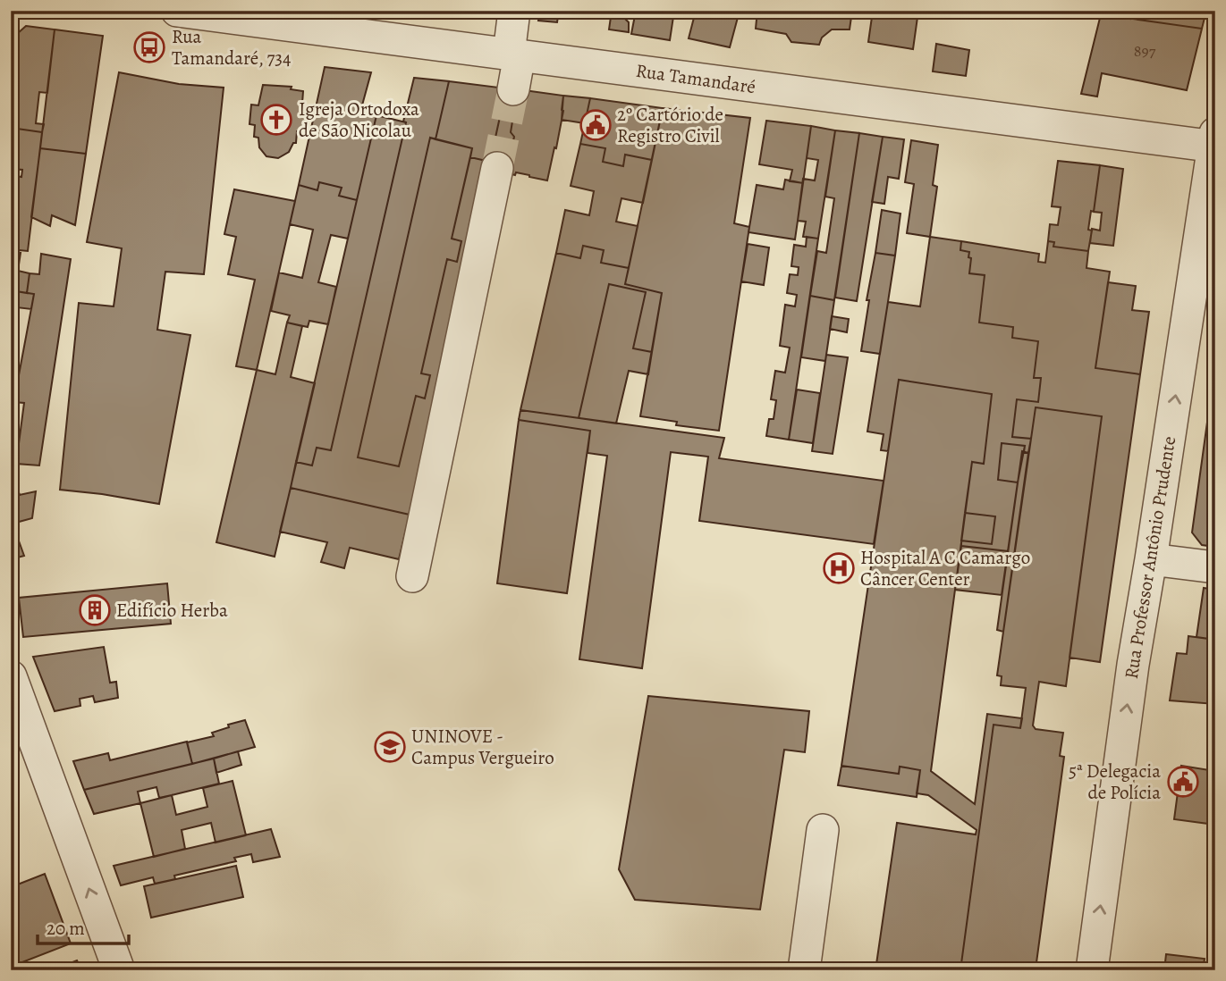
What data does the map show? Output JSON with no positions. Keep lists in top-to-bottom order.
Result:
{
  "streets": {
    "street": ["Rua Tamandaré", "Rua Professor Antônio Prudente"]
  },
  "crossings": [
    ["Rua Tamandaré", "Rua Professor Antônio Prudente"]
  ],
  "one_way": ["Rua Professor Antônio Prudente"],
  "places": {
    "bus stop": ["Rua Tamandaré, 734"],
    "church": ["Igreja Ortodoxa de São Nicolau"],
    "public building": ["2º Cartório de Registro Civil", "5ª Delegacia de Polícia"],
    "hospital": ["Hospital A C Camargo Câncer Center"],
    "building": ["Edifício Herba"],
    "school or university": ["UNINOVE - Campus Vergueiro"]
  },
  "house_numbers": ["897"],
  "scale_bar": "20 m"
}
